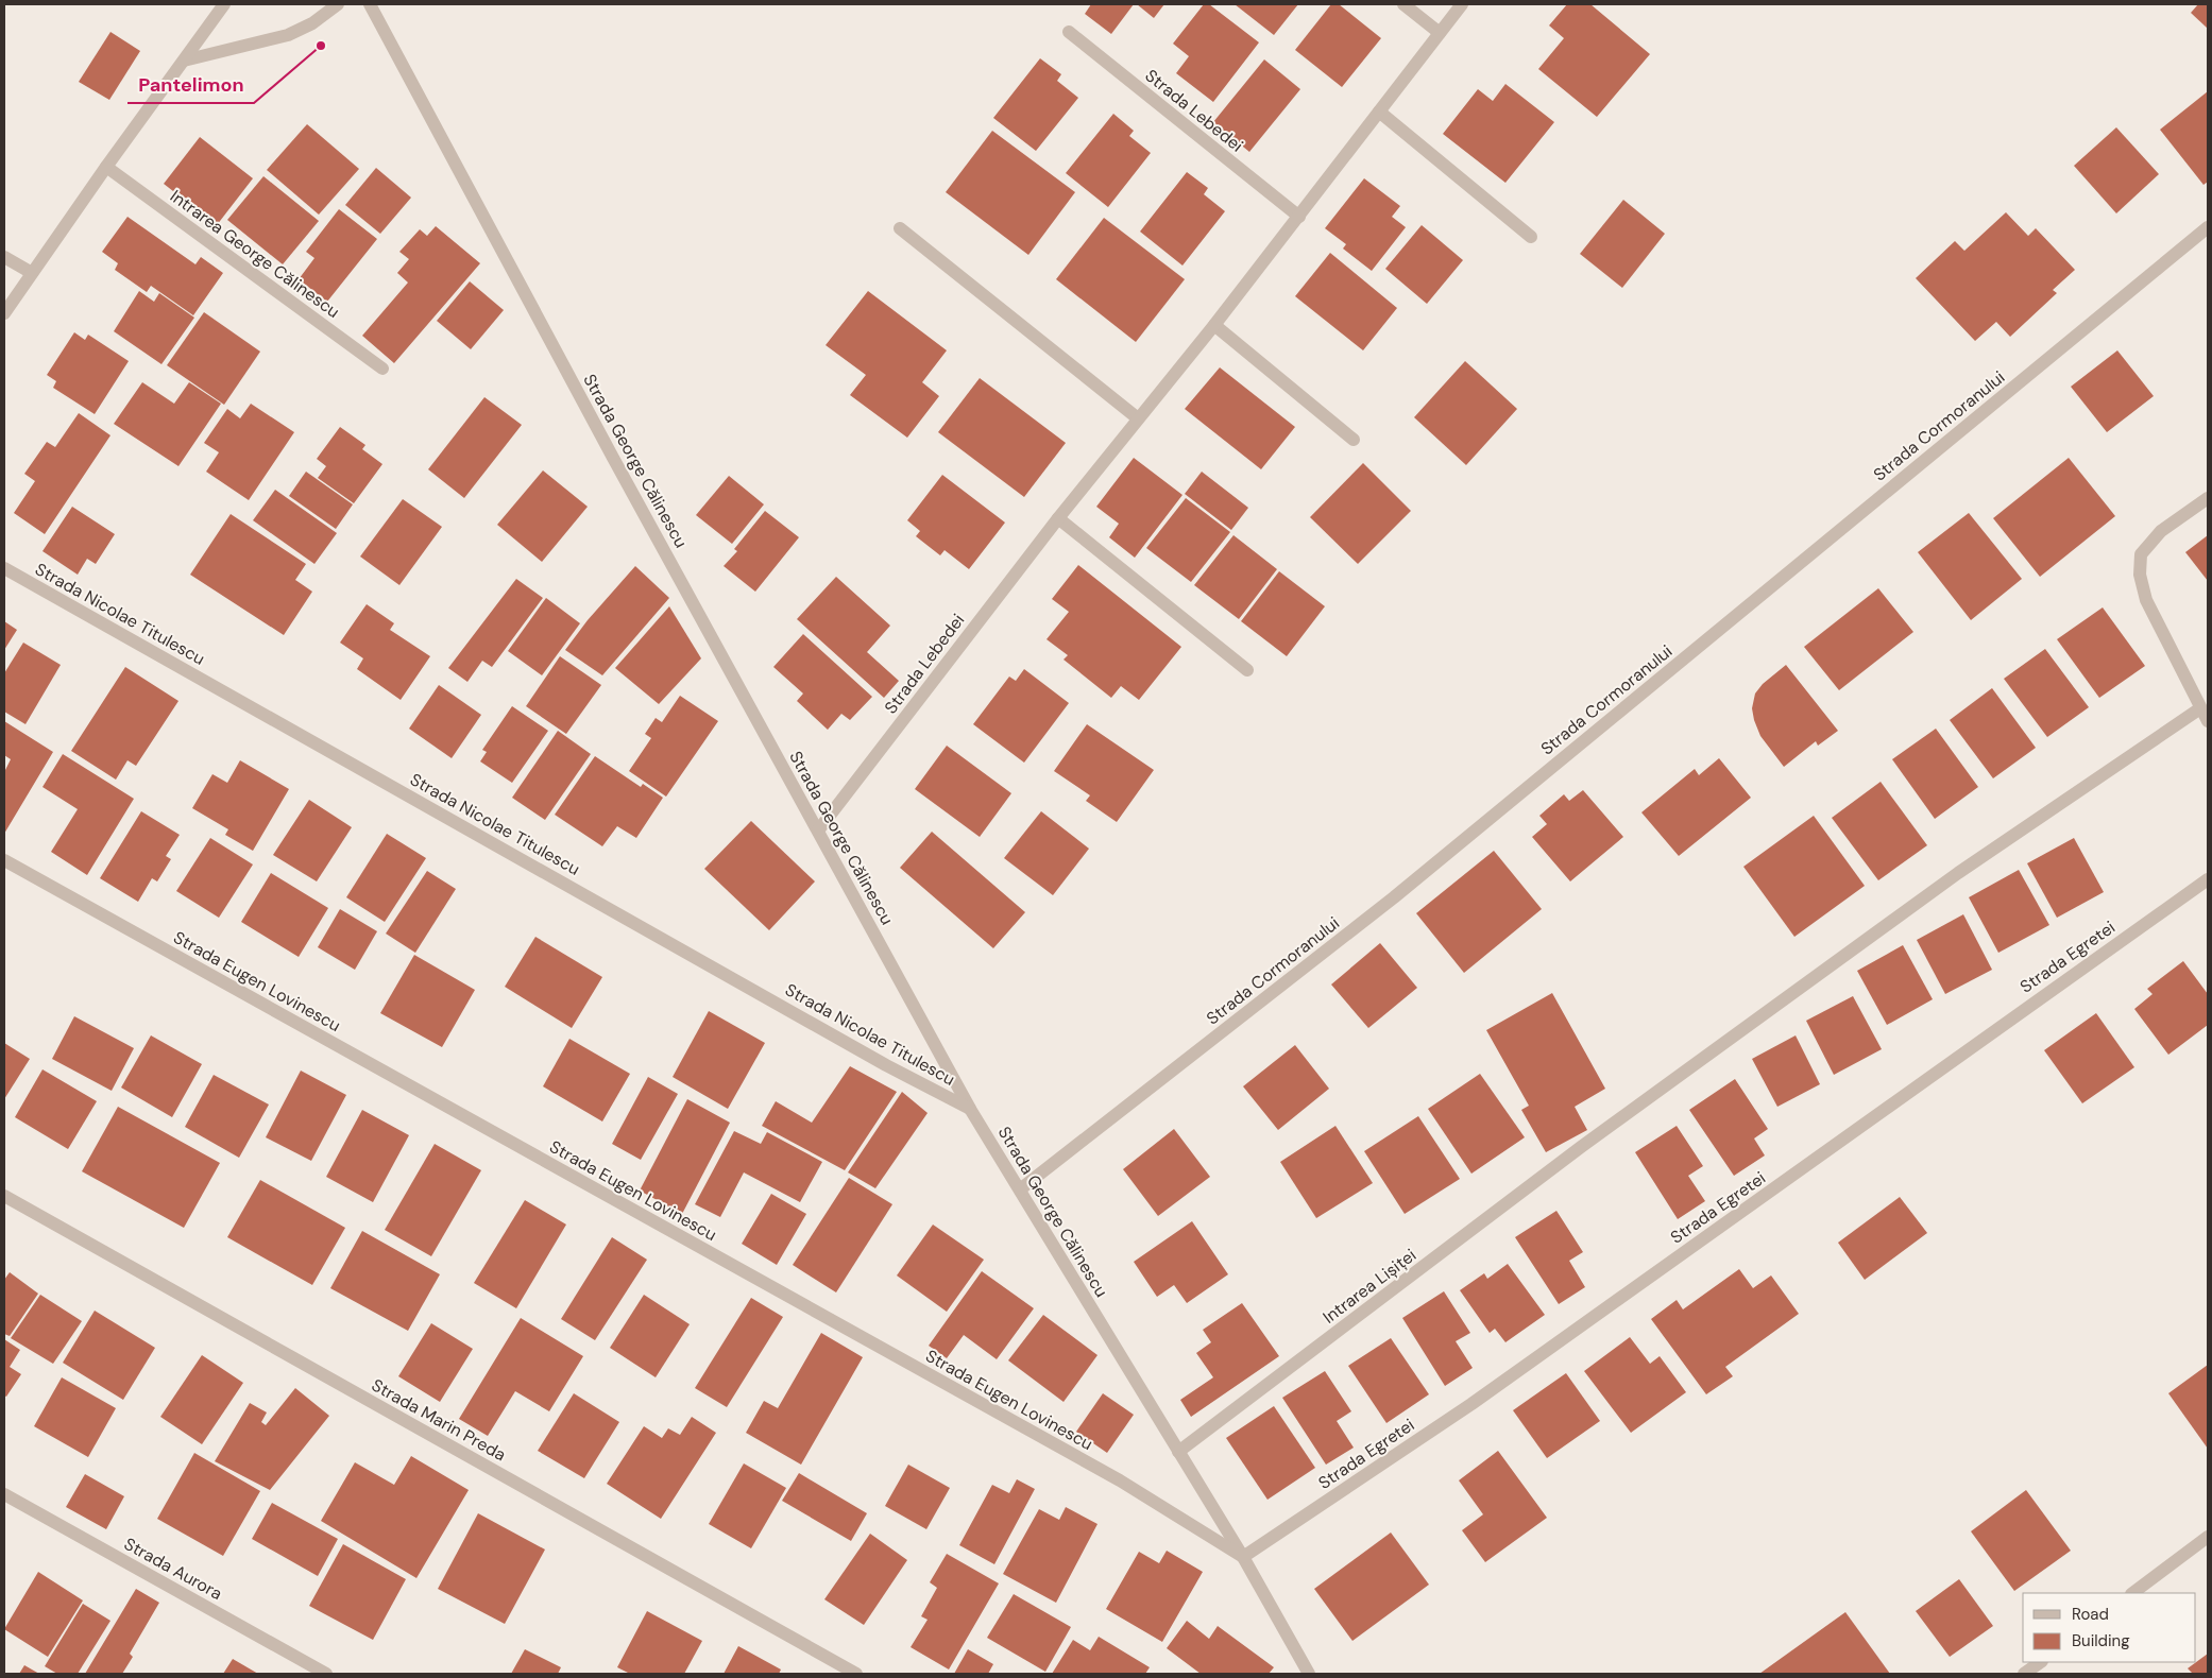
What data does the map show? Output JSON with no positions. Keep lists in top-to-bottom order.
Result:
{
  "streets": {
    "street": [
      "Strada Lebedei",
      "Intrarea George Călinescu",
      "Strada Cormoranului",
      "Strada George Călinescu",
      "Strada Nicolae Titulescu",
      "Strada Egretei",
      "Strada Eugen Lovinescu",
      "Intrarea Lișiței",
      "Strada Marin Preda",
      "Strada Aurora"
    ]
  },
  "crossings": [
    ["Strada Lebedei", "Strada George Călinescu"],
    ["Strada Cormoranului", "Strada George Călinescu"],
    ["Strada George Călinescu", "Strada Nicolae Titulescu"],
    ["Strada George Călinescu", "Strada Egretei"],
    ["Strada George Călinescu", "Strada Eugen Lovinescu"],
    ["Strada George Călinescu", "Intrarea Lișiței"],
    ["Strada Egretei", "Strada Eugen Lovinescu"]
  ],
  "places": ["Pantelimon"],
  "legend": ["Road", "Building"]
}
